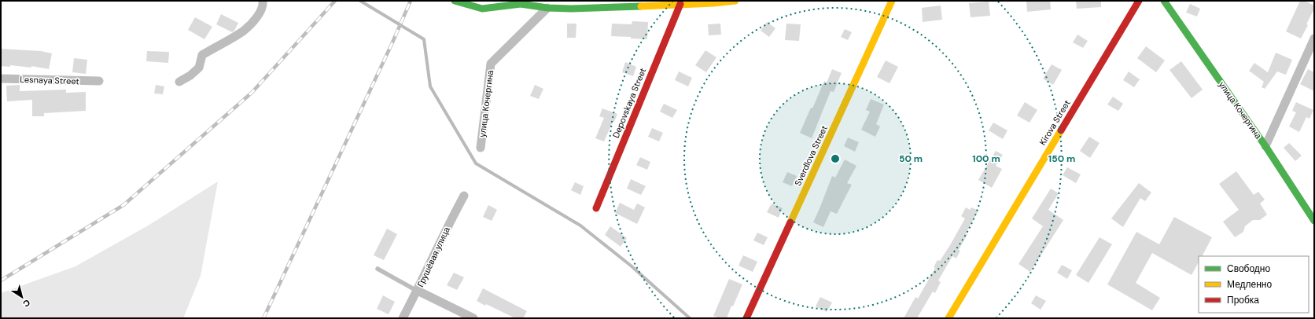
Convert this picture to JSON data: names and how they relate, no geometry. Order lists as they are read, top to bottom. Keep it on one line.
{"streets":{"street":["Lesnaya Street","Depovskaya Street","улица Кочергина","Kirova Street","Sverdlova Street","Грушёвая улица"]},"legend":["Свободно","Медленно","Пробка"],"north":"bottom right","rings":["50 m","100 m","150 m"]}
